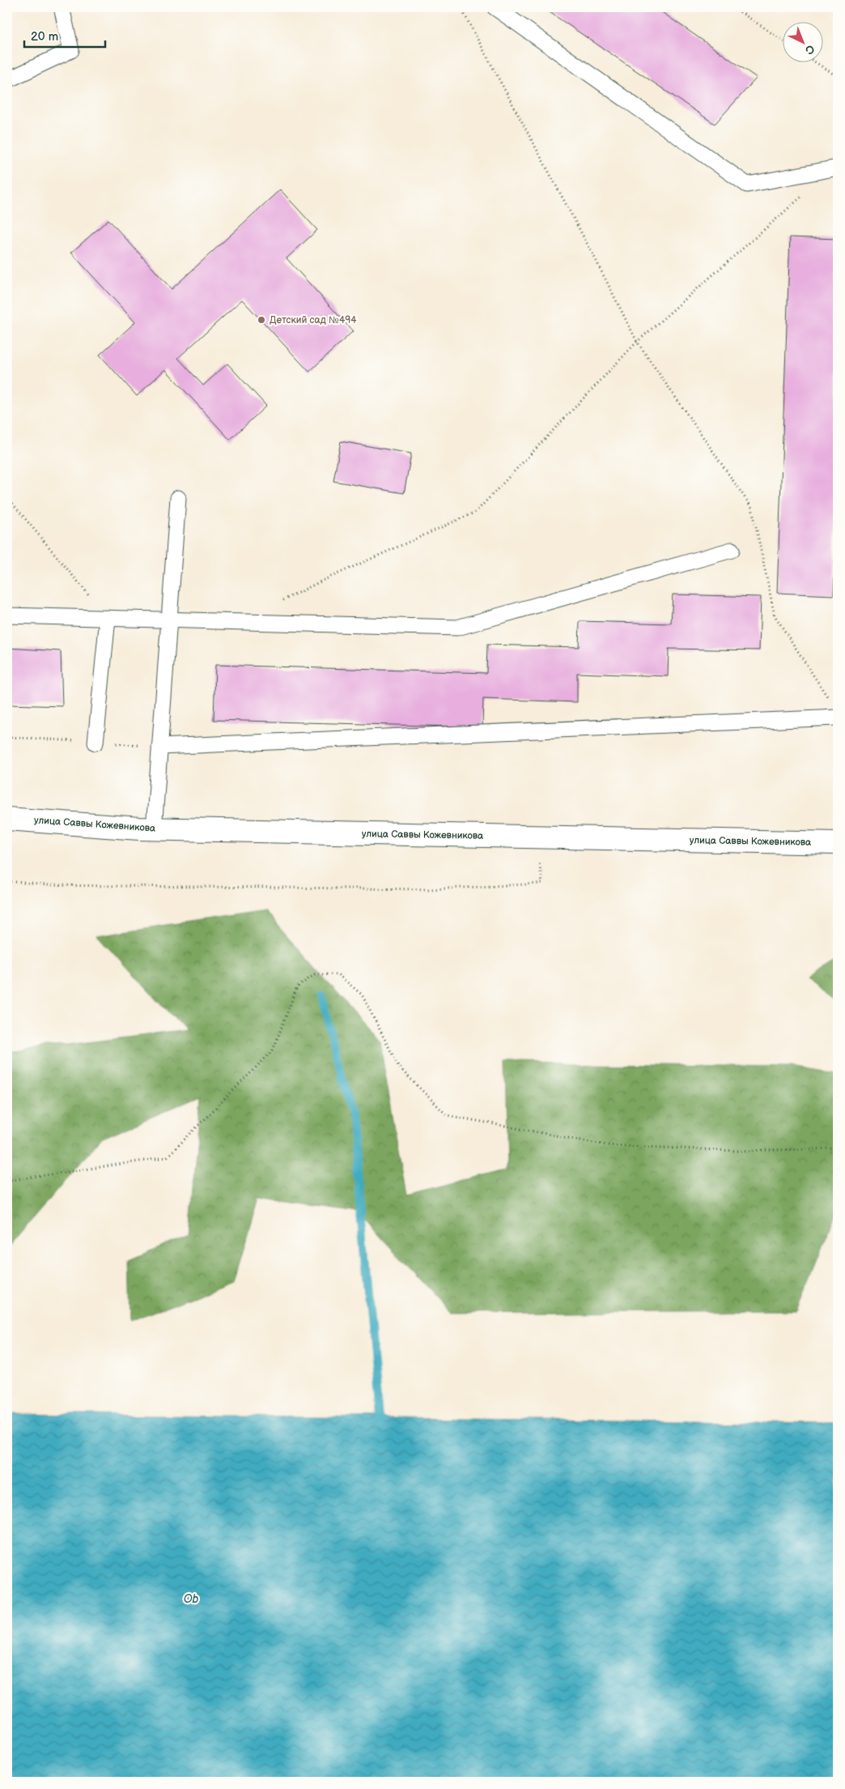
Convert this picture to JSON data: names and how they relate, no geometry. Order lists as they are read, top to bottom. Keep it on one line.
{"streets":{"street":["улица Саввы Кожевникова"]},"water":["Ob"],"places":["Детский сад №494"],"scale_bar":"20 m","north":"bottom right"}
